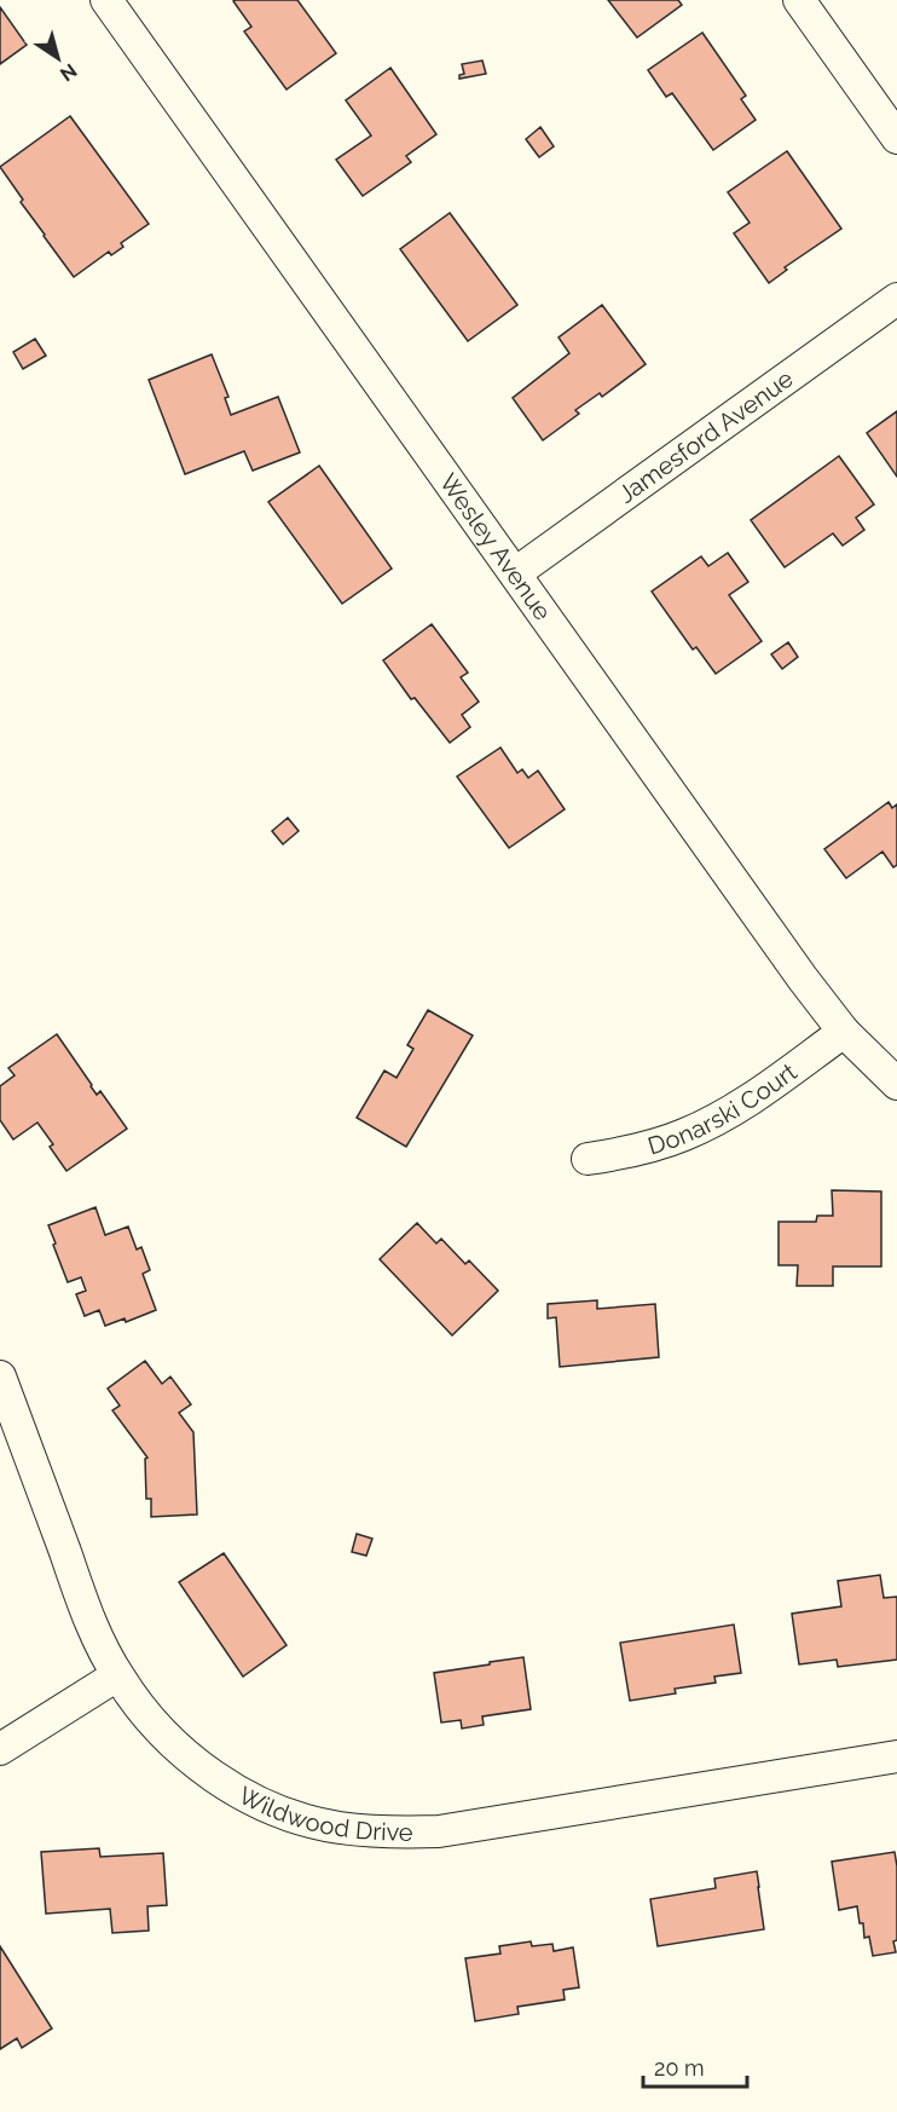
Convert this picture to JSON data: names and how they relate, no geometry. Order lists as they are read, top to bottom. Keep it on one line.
{"streets":{"street":["Jamesford Avenue","Wesley Avenue","Donarski Court","Wildwood Drive"]},"crossings":[["Jamesford Avenue","Wesley Avenue"],["Wesley Avenue","Donarski Court"]],"scale_bar":"20 m","north":"bottom right"}
